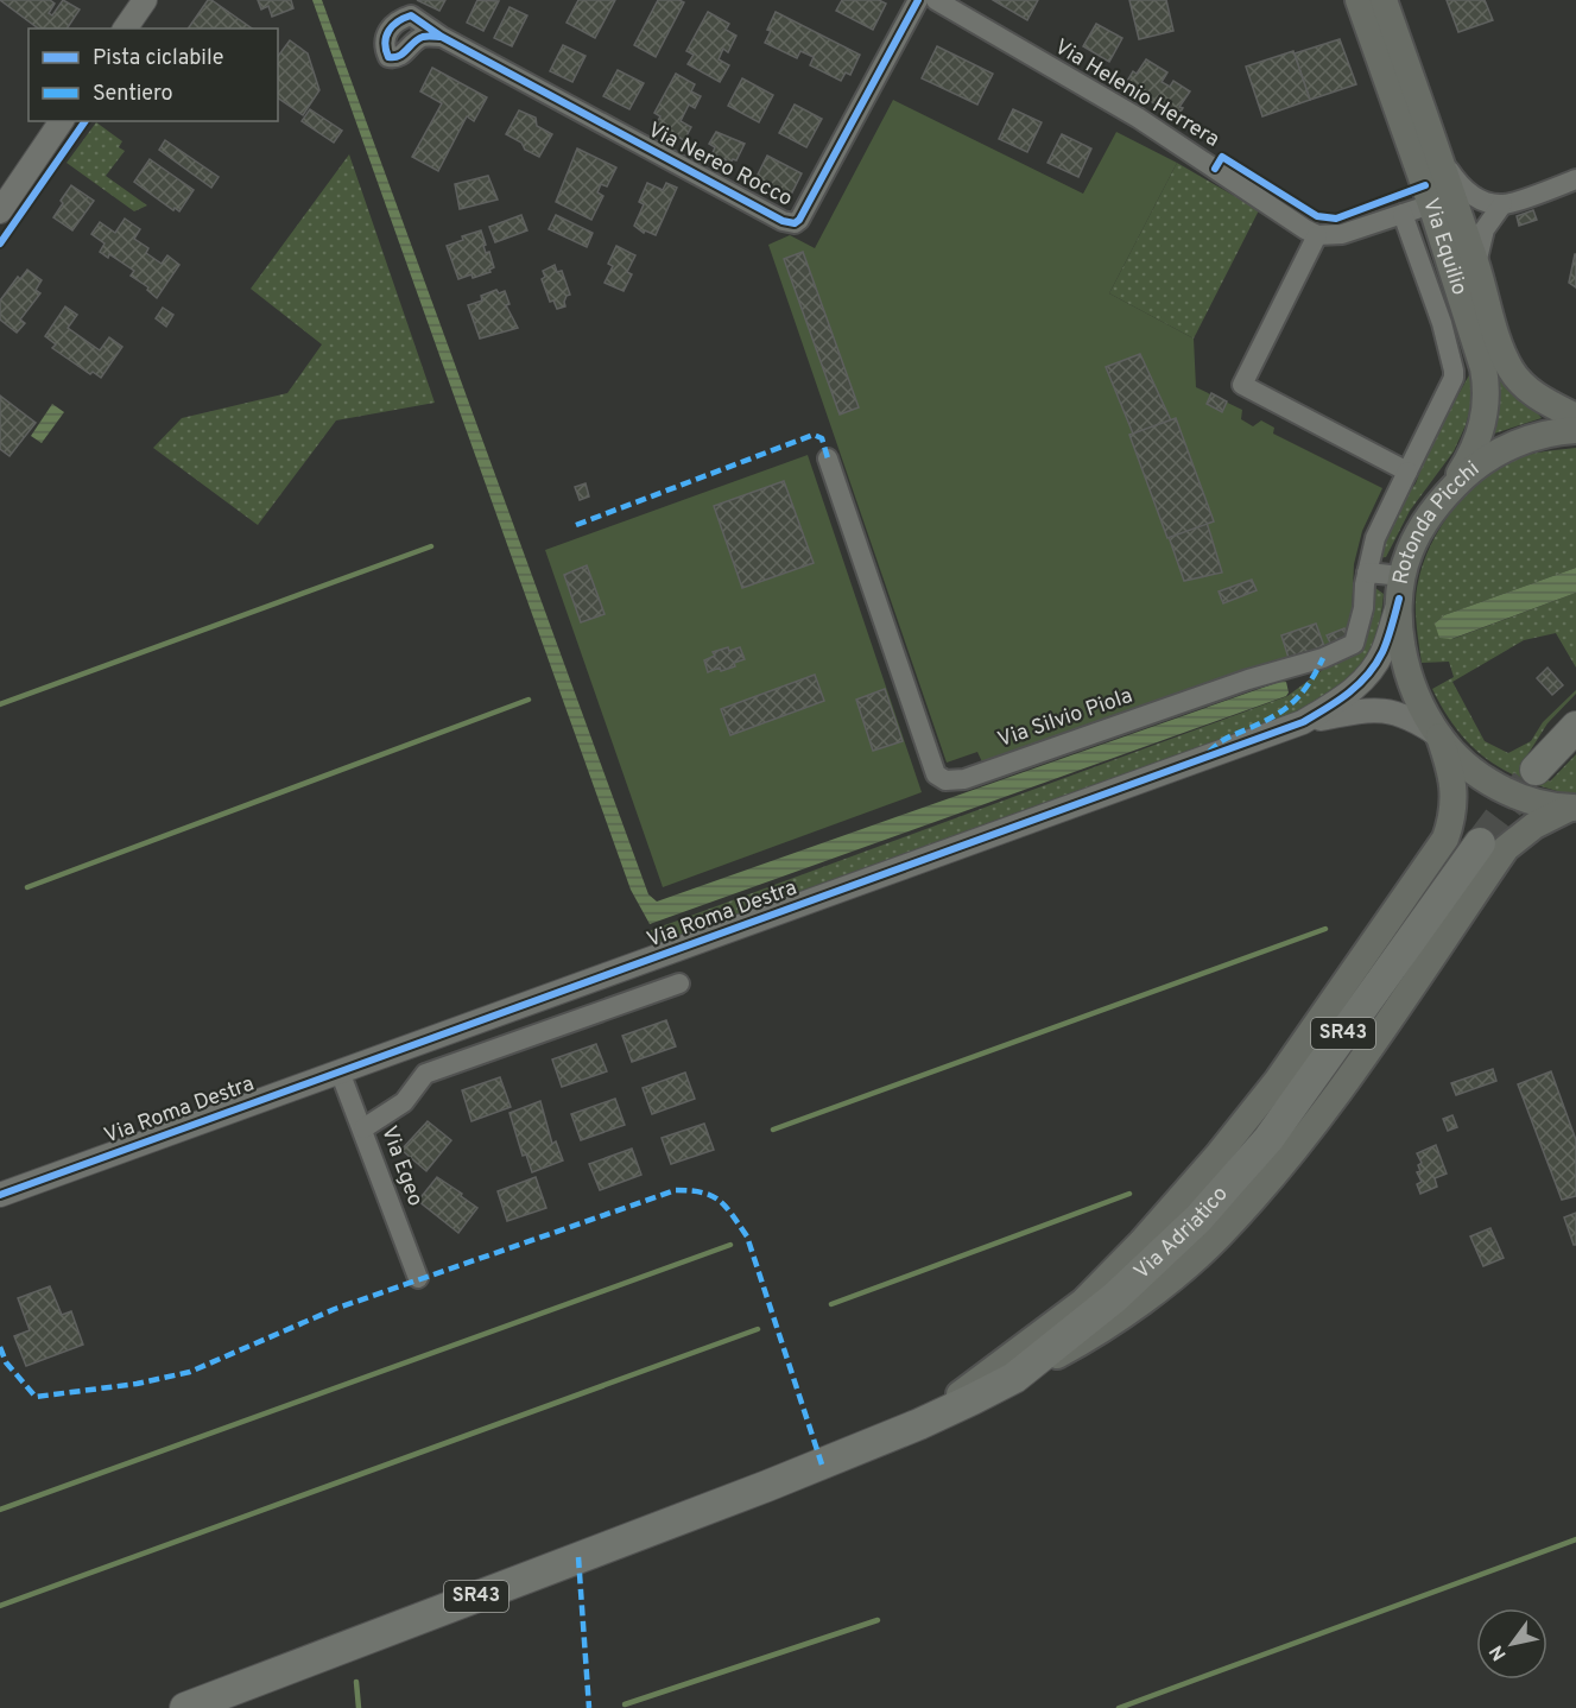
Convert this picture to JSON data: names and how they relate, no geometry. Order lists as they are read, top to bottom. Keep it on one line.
{"streets":{"main road":["Via Equilio","Rotonda Picchi","SR43","Via Adriatico"],"street":["Via Helenio Herrera","Via Nereo Rocco","Via Silvio Piola","Via Roma Destra","Via Egeo"]},"crossings":[["Via Equilio","Rotonda Picchi"],["Rotonda Picchi","Via Roma Destra"],["Via Roma Destra","Via Egeo"]],"legend":["Pista ciclabile","Sentiero"],"north":"bottom left"}
